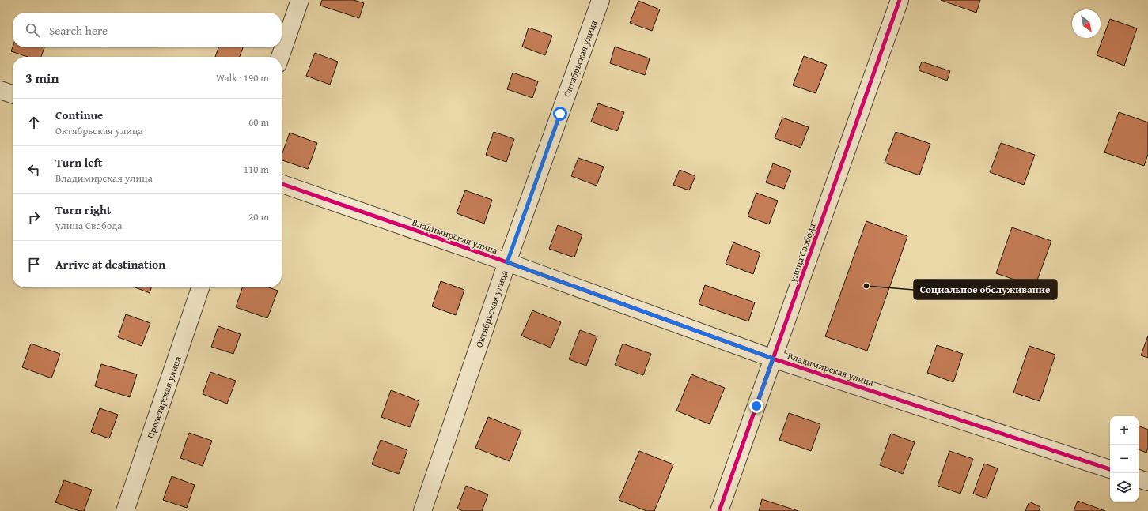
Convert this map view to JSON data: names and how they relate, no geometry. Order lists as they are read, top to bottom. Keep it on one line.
{"streets":{"street":["Октябрьская улица","Владимирская улица","улица Свобода","Пролетарская улица"]},"crossings":[["Октябрьская улица","Владимирская улица"],["Владимирская улица","улица Свобода"]],"places":["Социальное обслуживание"],"north":"bottom right","page":{"search":"Search here","heading":["3 min","Walk · 190 m"],"list":[["Continue","Октябрьская улица","60 m"],["Turn left","Владимирская улица","110 m"],["Turn right","улица Свобода","20 m"],"Arrive at destination"],"map_buttons":["+","−"]}}
